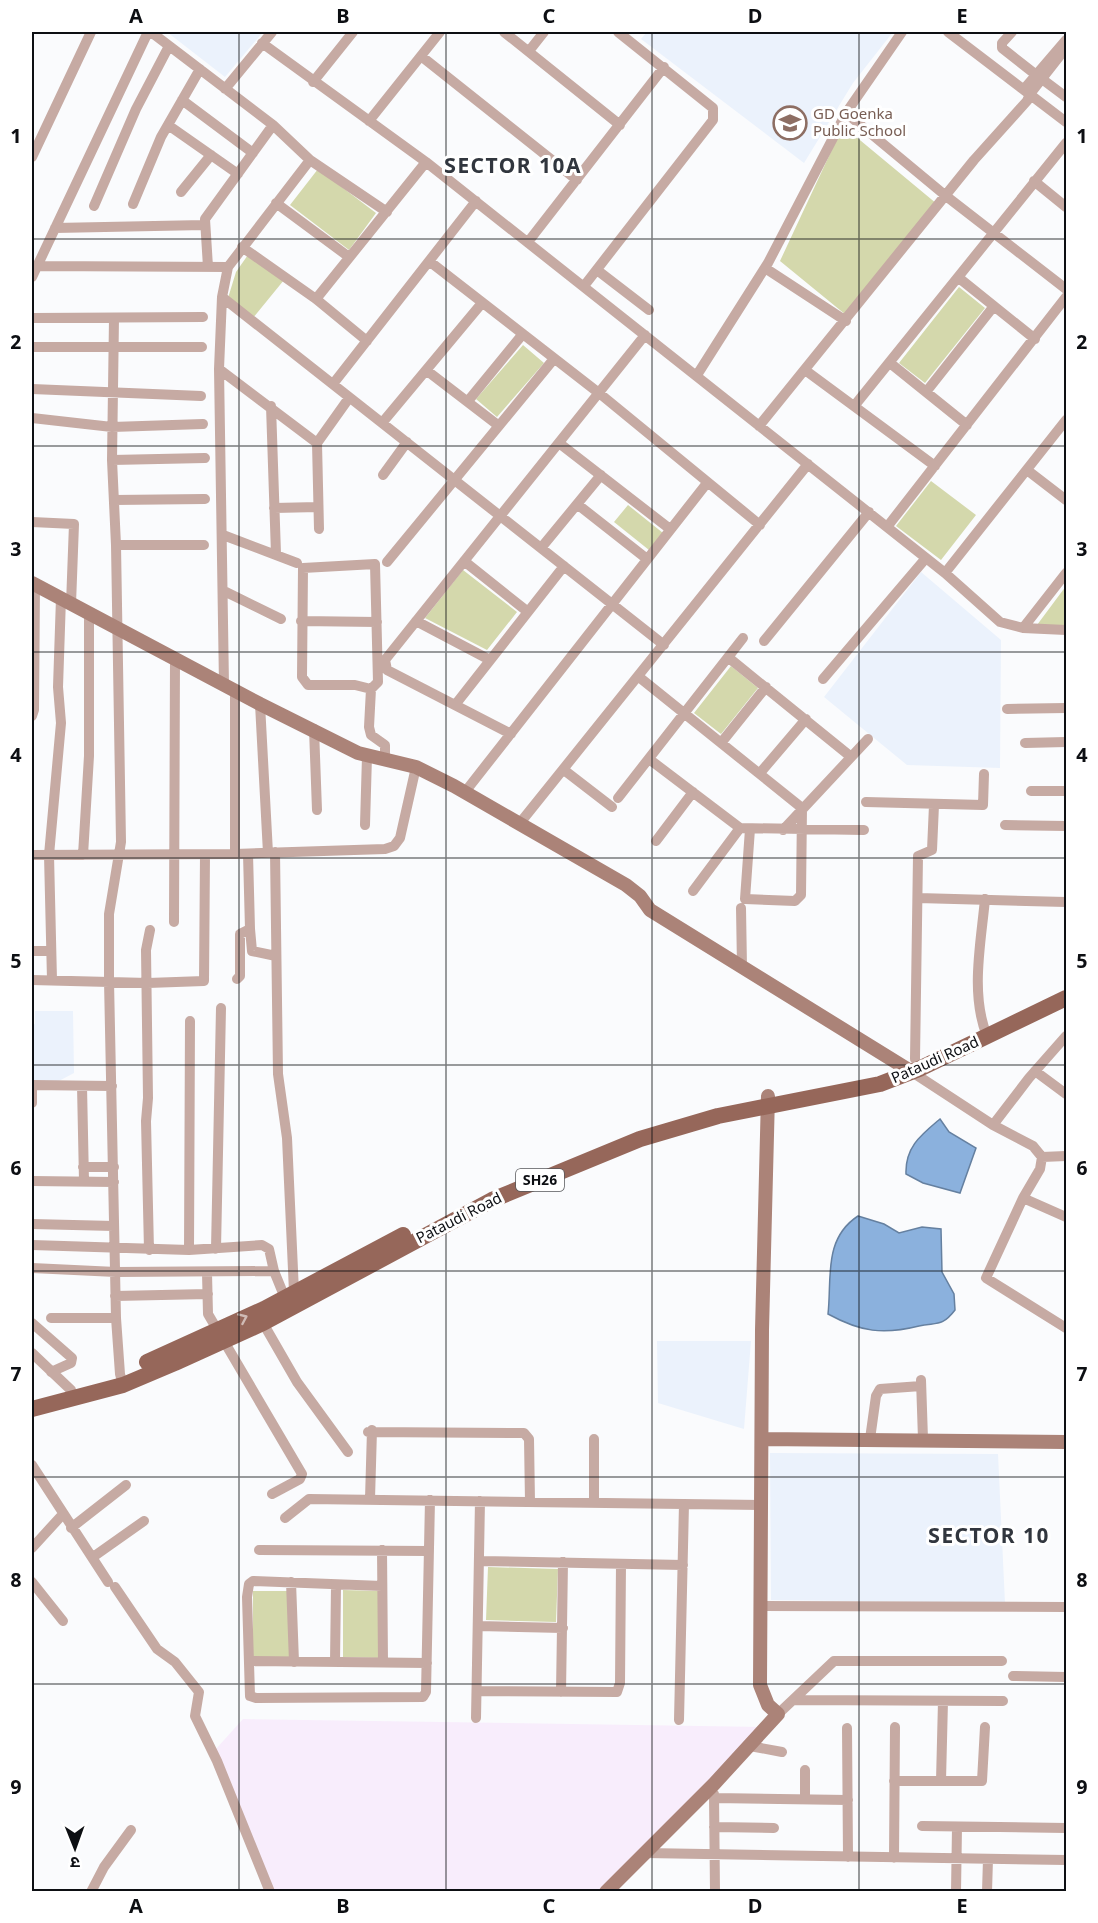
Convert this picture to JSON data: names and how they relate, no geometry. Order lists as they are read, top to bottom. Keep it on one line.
{"streets":{"main road":["Pataudi Road","SH26"]},"crossings":[["Pataudi Road","SH26"]],"districts":["SECTOR 10A","SECTOR 10"],"places":{"school or university":["GD Goenka Public School"]},"north":"bottom","grid":{"columns":["A","B","C","D","E"],"rows":["1","2","3","4","5","6","7","8","9"]}}
